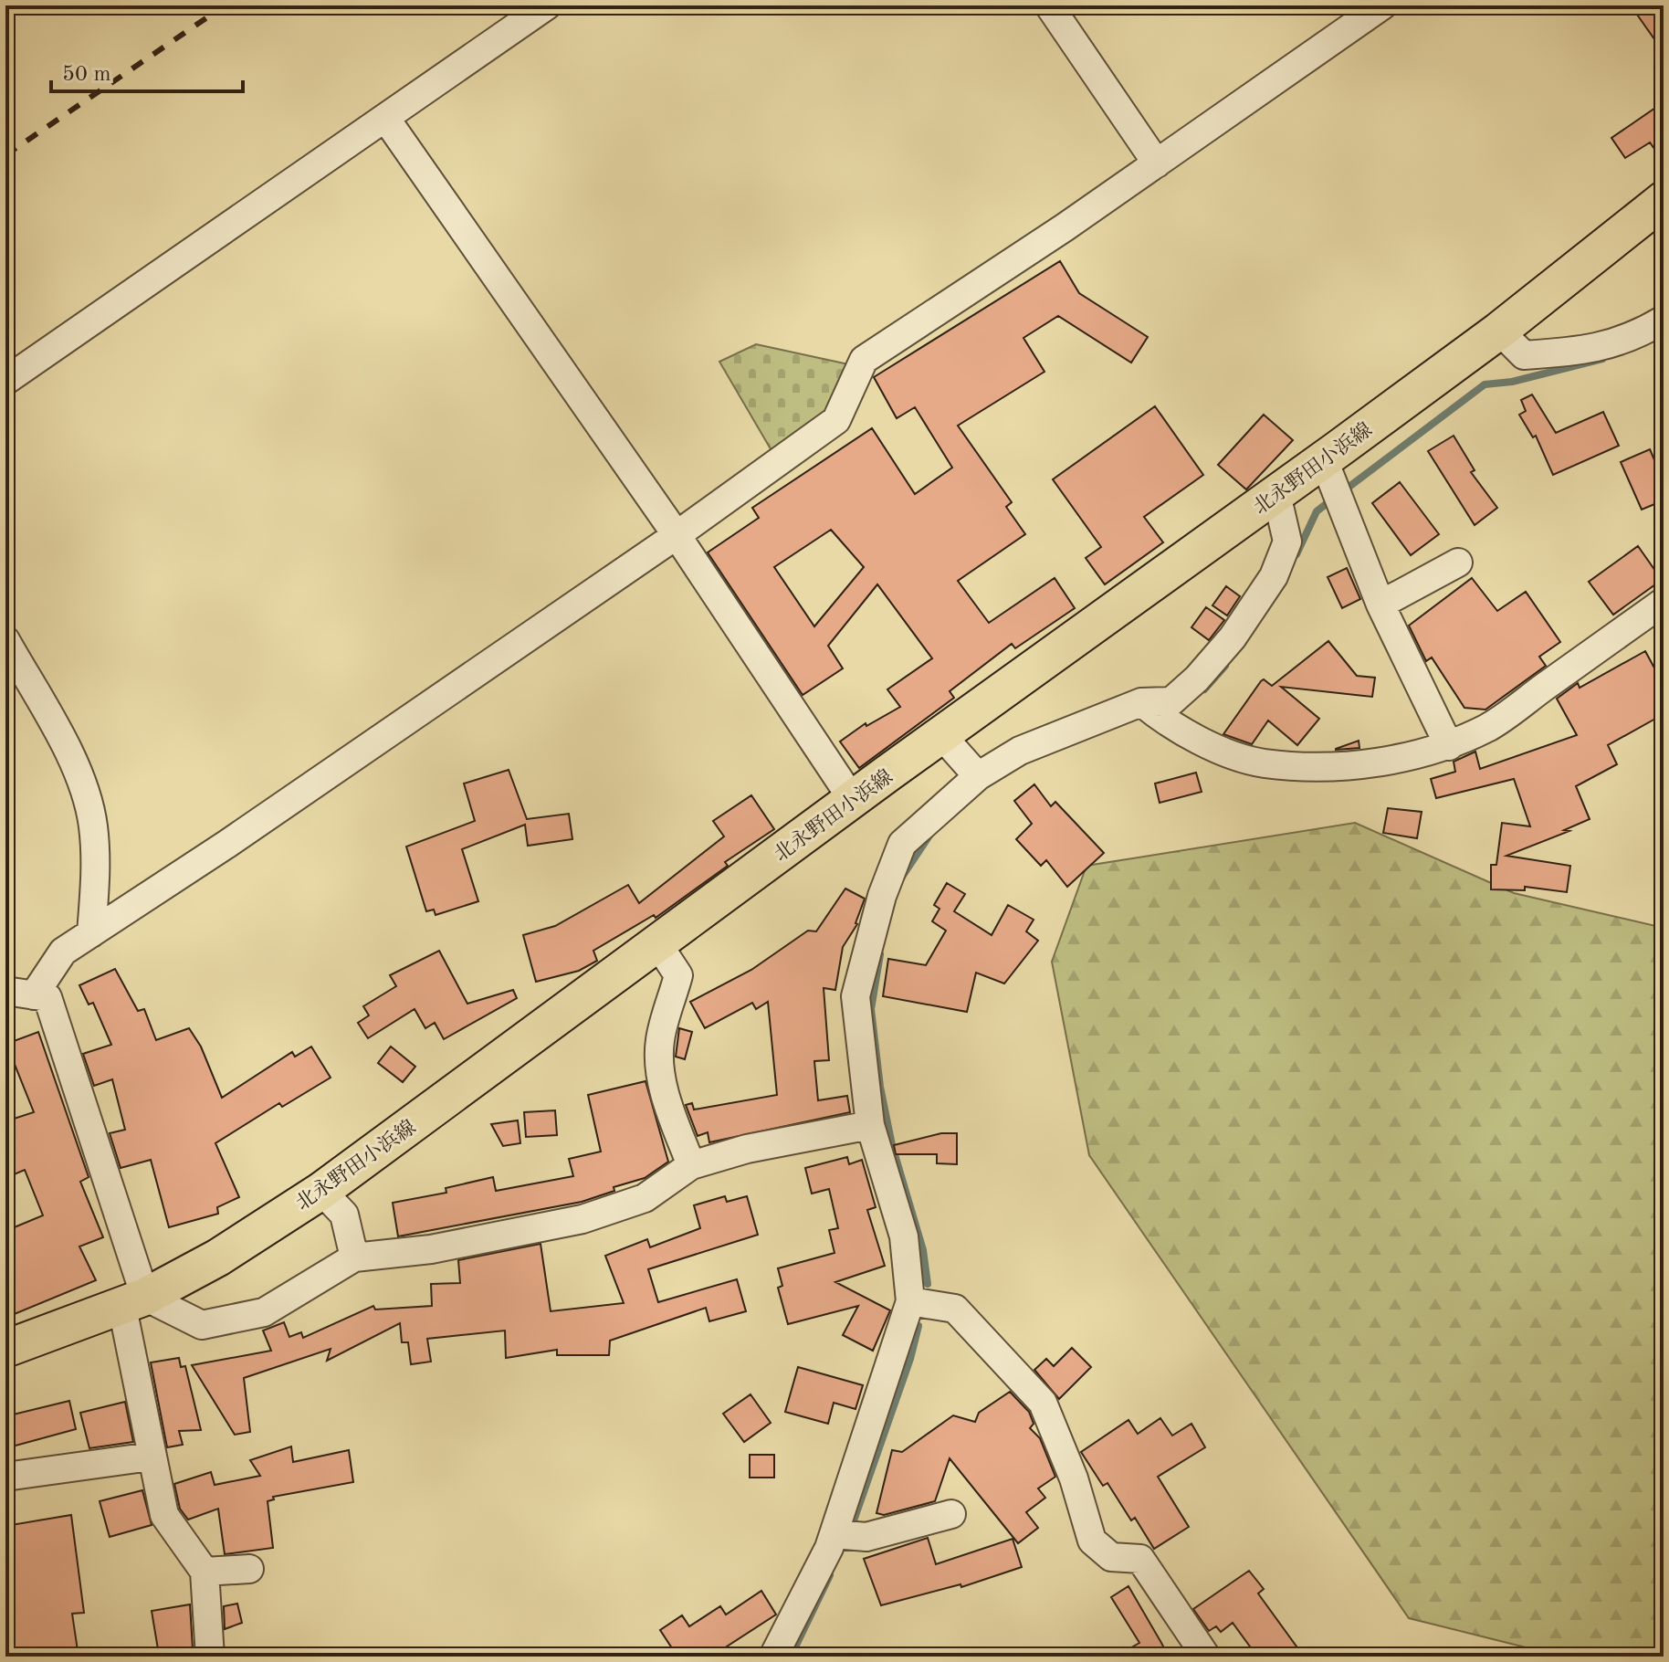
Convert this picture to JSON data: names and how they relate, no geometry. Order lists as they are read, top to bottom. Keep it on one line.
{"streets":{"main road":["北永野田小浜線"]},"scale_bar":"50 m"}
